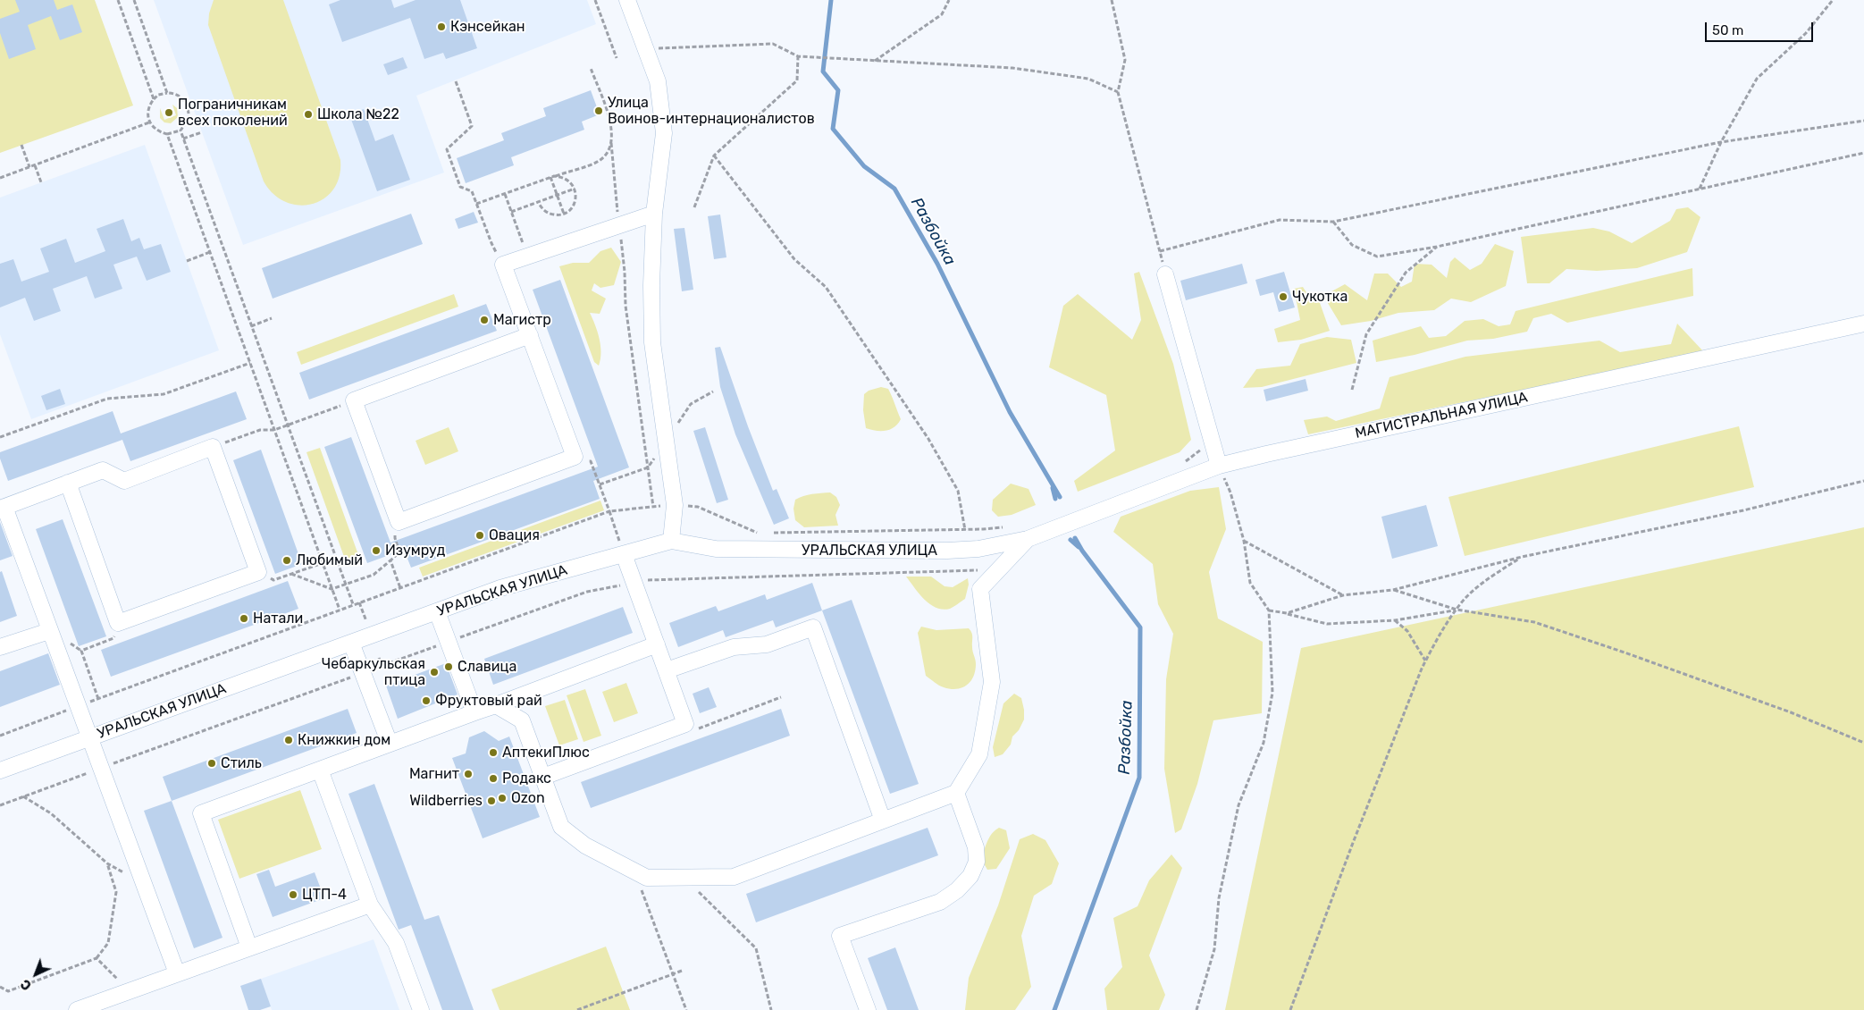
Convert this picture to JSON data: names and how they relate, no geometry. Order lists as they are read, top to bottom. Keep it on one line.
{"streets":{"street":["МАГИСТРАЛЬНАЯ УЛИЦА","УРАЛЬСКАЯ УЛИЦА"]},"crossings":[["МАГИСТРАЛЬНАЯ УЛИЦА","УРАЛЬСКАЯ УЛИЦА"]],"water":["Разбойка"],"places":["Кэнсейкан","Улица Воинов-интернационалистов","Пограничникам всех поколений","Школа №22","Чукотка","Магистр","Овация","Изумруд","Любимый","Натали","Славица","Чебаркульская птица","Фруктовый рай","Книжкин дом","АптекиПлюс","Стиль","Магнит","Родакс","Ozon","Wildberries","ЦТП-4"],"scale_bar":"50 m","north":"bottom left"}
